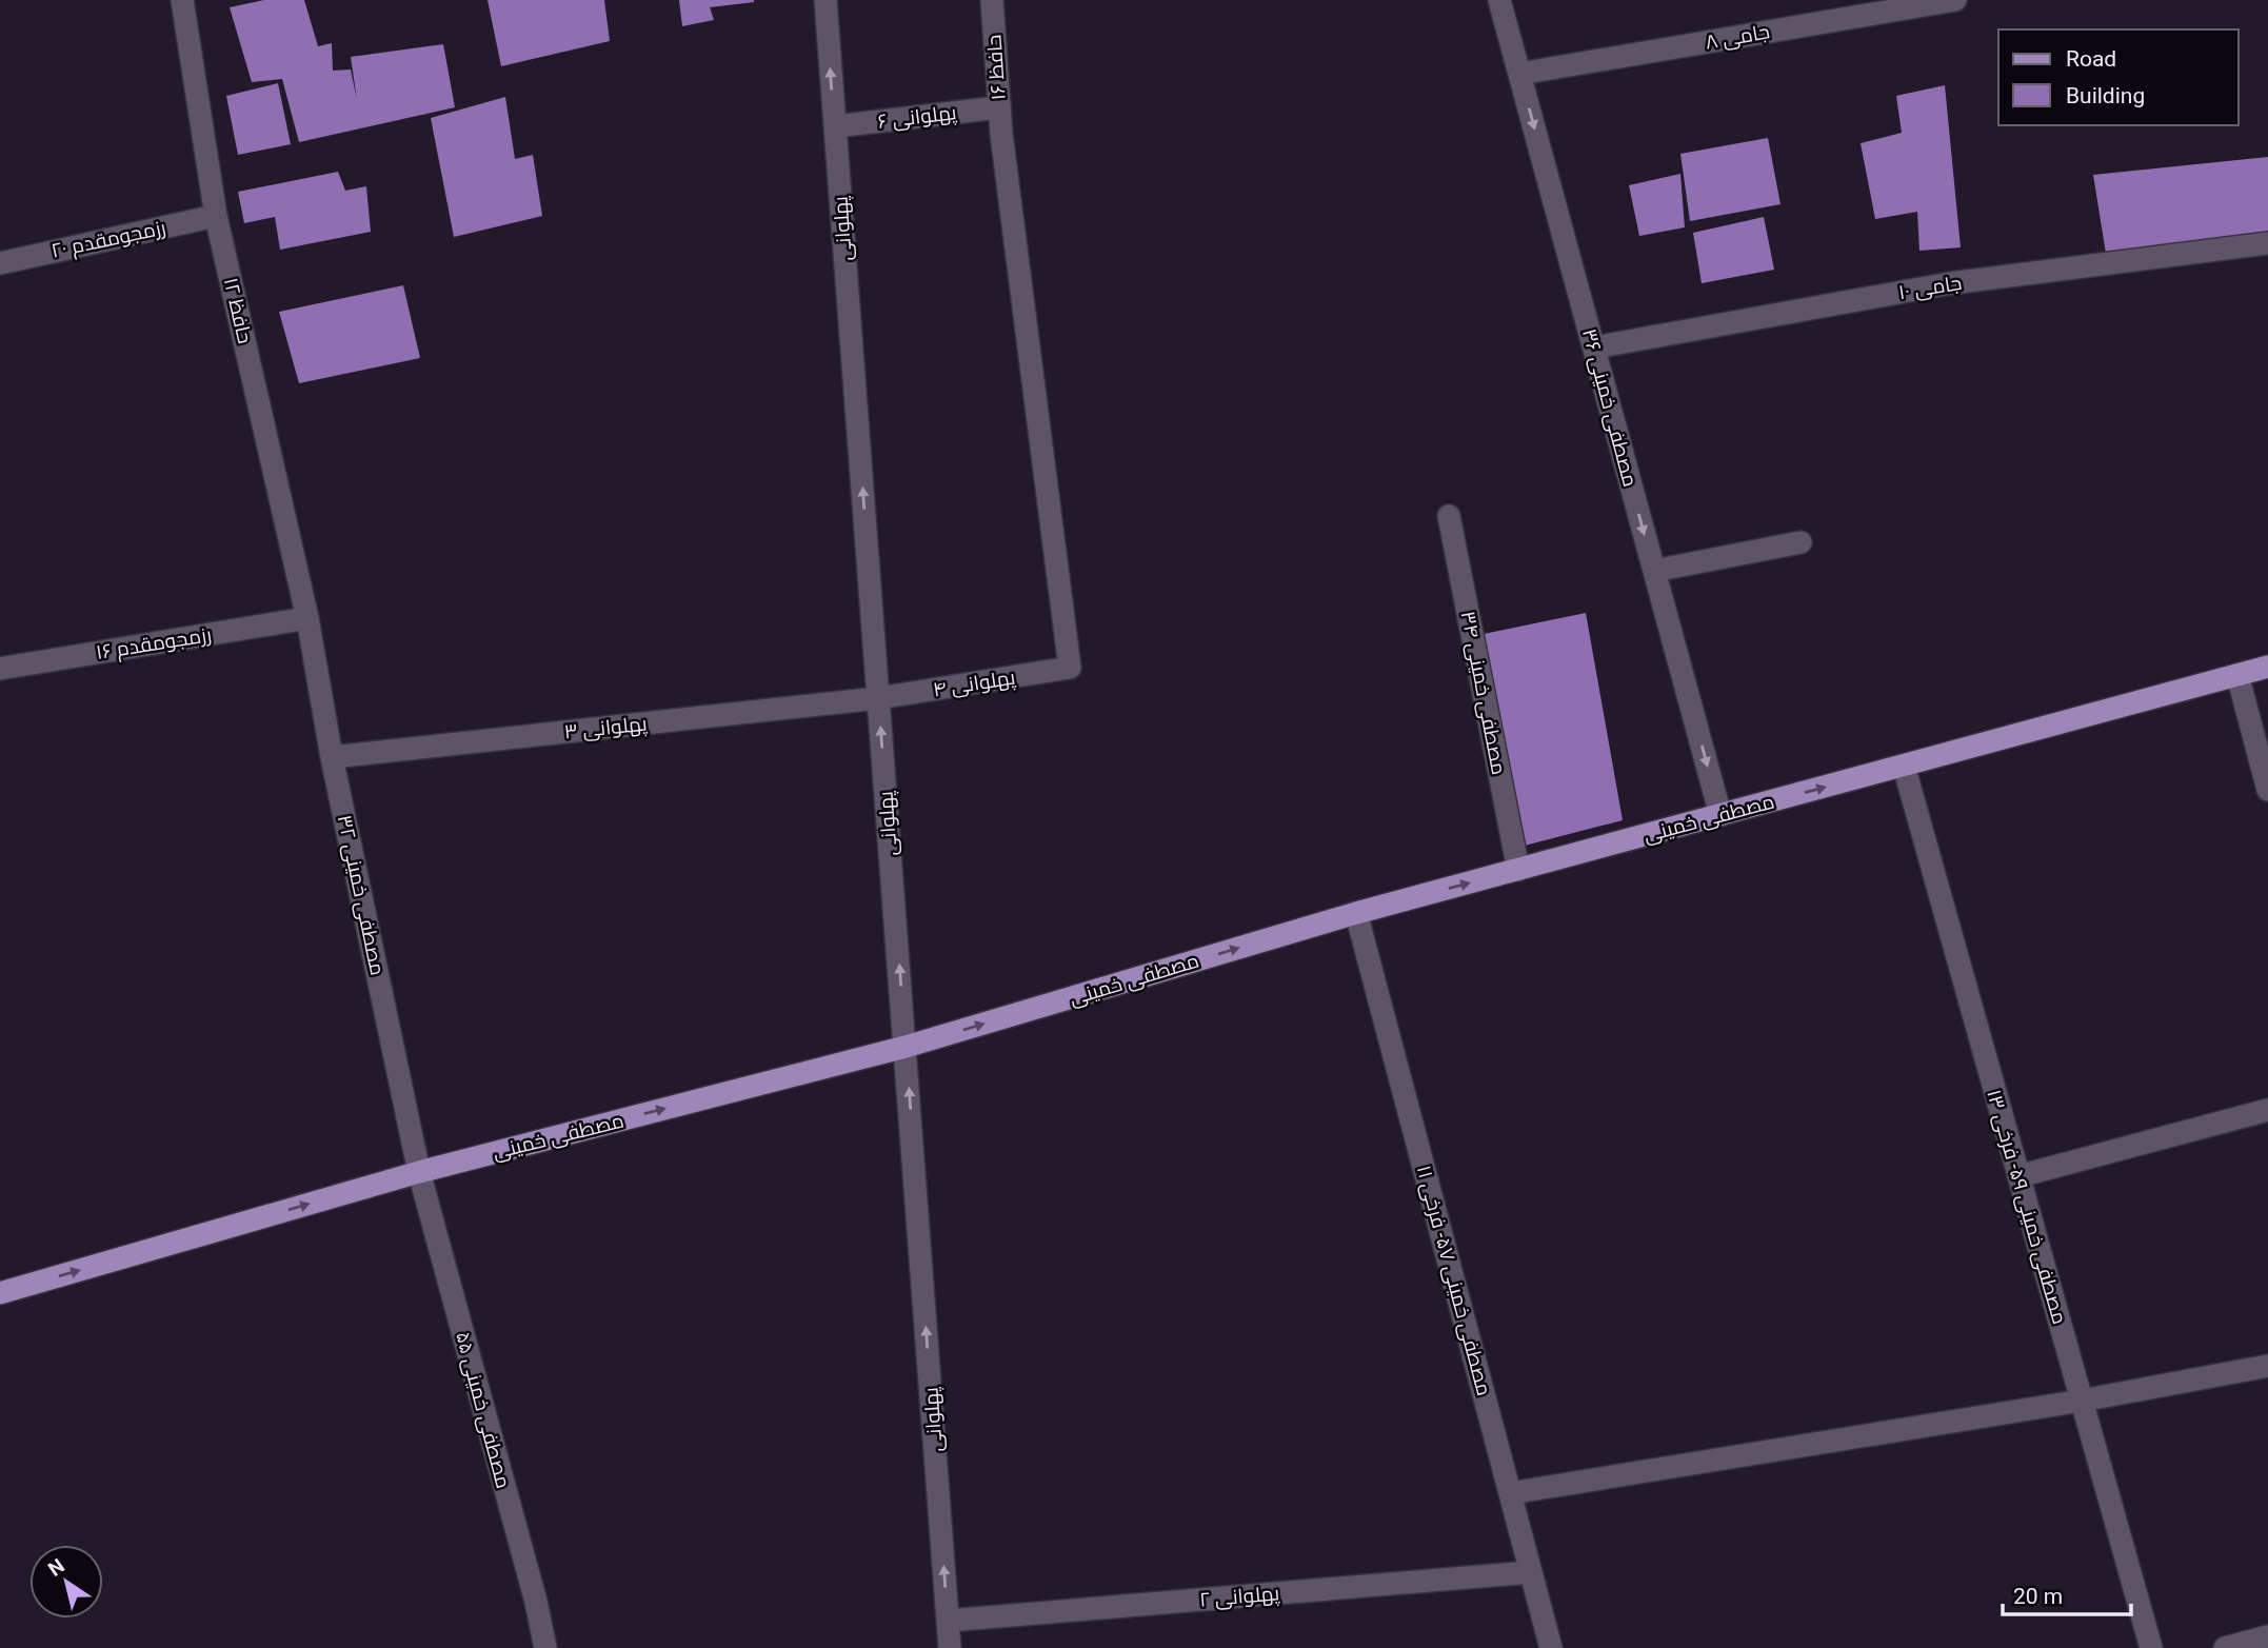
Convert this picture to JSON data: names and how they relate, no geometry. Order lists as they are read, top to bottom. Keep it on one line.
{"streets":{"main road":["مصطفی خمینی"],"street":["جامی ۸","حافظ ۱۶","پهلوانی ۶","پهلوانی","رزمجومقدم ۲۰","جامی ۱۰","حافظ ۱۲","مصطفی خمینی ۳۶","رزمجومقدم ۱۶","پهلوانی ۴","مصطفی خمینی ۳۴","پهلوانی ۳","مصطفی خمینی ۳۲","مصطفی خمینی ۵۹- فرخی ۱۳","مصطفی خمینی ۵۷- فرخی ۱۱","مصطفی خمینی ۵۵","پهلوانی ۲"]},"crossings":[["جامی ۸","مصطفی خمینی ۳۶"],["حافظ ۱۶","پهلوانی ۶"],["حافظ ۱۶","پهلوانی ۴"],["پهلوانی ۶","پهلوانی"],["پهلوانی","پهلوانی ۴"],["پهلوانی","پهلوانی ۳"],["پهلوانی","مصطفی خمینی"],["پهلوانی","پهلوانی ۲"],["رزمجومقدم ۲۰","حافظ ۱۲"],["جامی ۱۰","مصطفی خمینی ۳۶"],["حافظ ۱۲","رزمجومقدم ۱۶"],["حافظ ۱۲","مصطفی خمینی ۳۲"],["مصطفی خمینی ۳۶","مصطفی خمینی"],["رزمجومقدم ۱۶","مصطفی خمینی ۳۲"],["پهلوانی ۴","پهلوانی ۳"],["مصطفی خمینی ۳۴","مصطفی خمینی"],["پهلوانی ۳","مصطفی خمینی ۳۲"],["مصطفی خمینی","مصطفی خمینی ۳۲"],["مصطفی خمینی","مصطفی خمینی ۵۹- فرخی ۱۳"],["مصطفی خمینی","مصطفی خمینی ۵۷- فرخی ۱۱"],["مصطفی خمینی","مصطفی خمینی ۵۵"],["مصطفی خمینی ۳۲","مصطفی خمینی ۵۵"],["مصطفی خمینی ۵۷- فرخی ۱۱","پهلوانی ۲"]],"one_way":["پهلوانی","مصطفی خمینی ۳۶","مصطفی خمینی"],"legend":["Road","Building"],"scale_bar":"20 m","north":"top left"}
